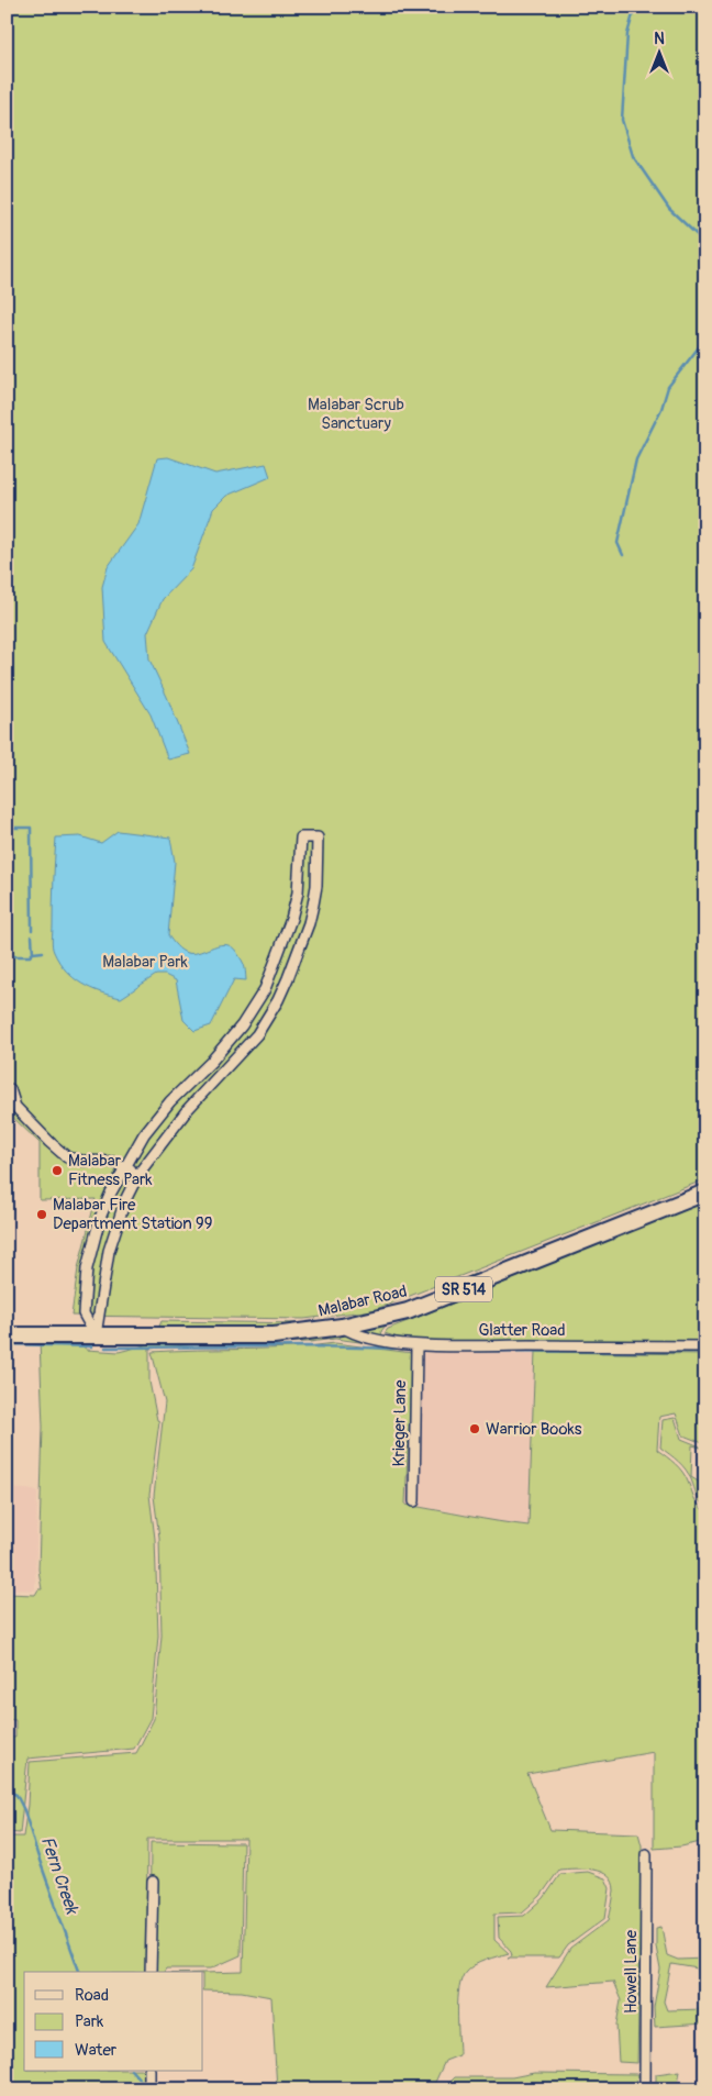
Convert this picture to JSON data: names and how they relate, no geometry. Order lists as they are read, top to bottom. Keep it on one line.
{"streets":{"main road":["SR 514","Malabar Road"],"street":["Glatter Road","Krieger Lane","Howell Lane"]},"crossings":[["Malabar Road","Glatter Road"],["Glatter Road","Krieger Lane"]],"water":["Fern Creek"],"parks":["Malabar Scrub Sanctuary","Malabar Park"],"places":["Malabar Fitness Park","Malabar Fire Department Station 99","Warrior Books"],"legend":["Road","Park","Water"],"north":"top"}
